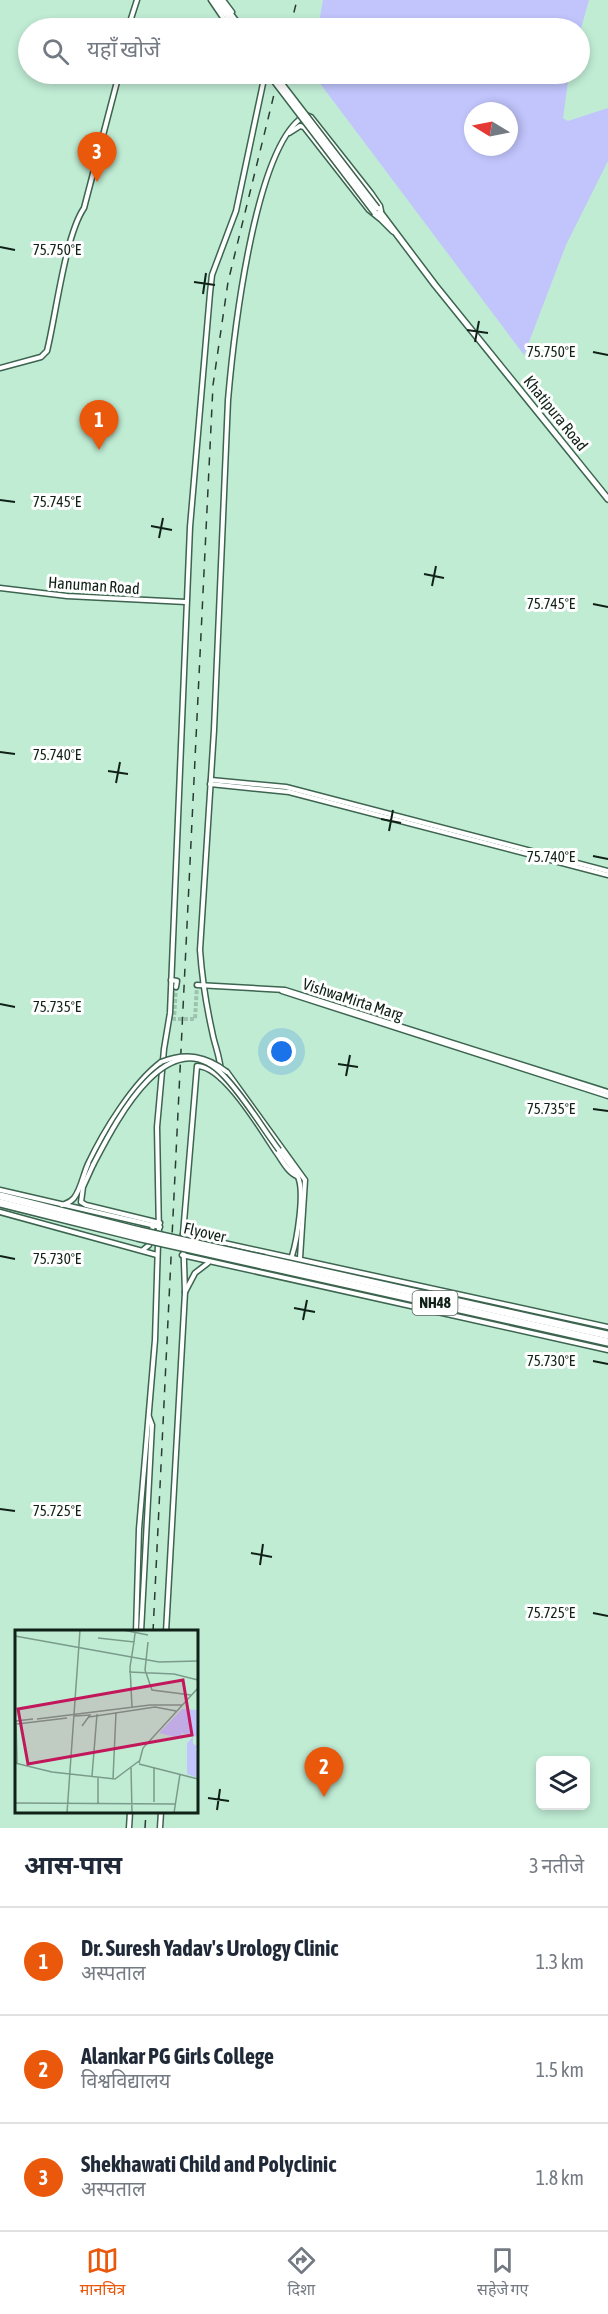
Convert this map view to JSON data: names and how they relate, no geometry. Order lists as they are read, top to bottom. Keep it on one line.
{"streets":{"highway":["Flyover","NH48"],"main road":["Khatipura Road"],"street":["Hanuman Road","VishwaMirta Marg"]},"crossings":[["Flyover","NH48"]],"north":"left","page":{"search":"यहाँ खोजें","pins":["3","1","2"],"heading":["आस-पास","3 नतीजे"],"list":[{"mark":"1","name":"Dr. Suresh Yadav's Urology Clinic","note":"अस्पताल","value":"1.3 km"},{"mark":"2","name":"Alankar PG Girls College","note":"विश्वविद्यालय","value":"1.5 km"},{"mark":"3","name":"Shekhawati Child and Polyclinic","note":"अस्पताल","value":"1.8 km"}],"nav":["मानचित्र","दिशा","सहेजे गए"]},"coordinates":["75.750°E","75.745°E","75.740°E","75.735°E","75.730°E","75.725°E"]}
